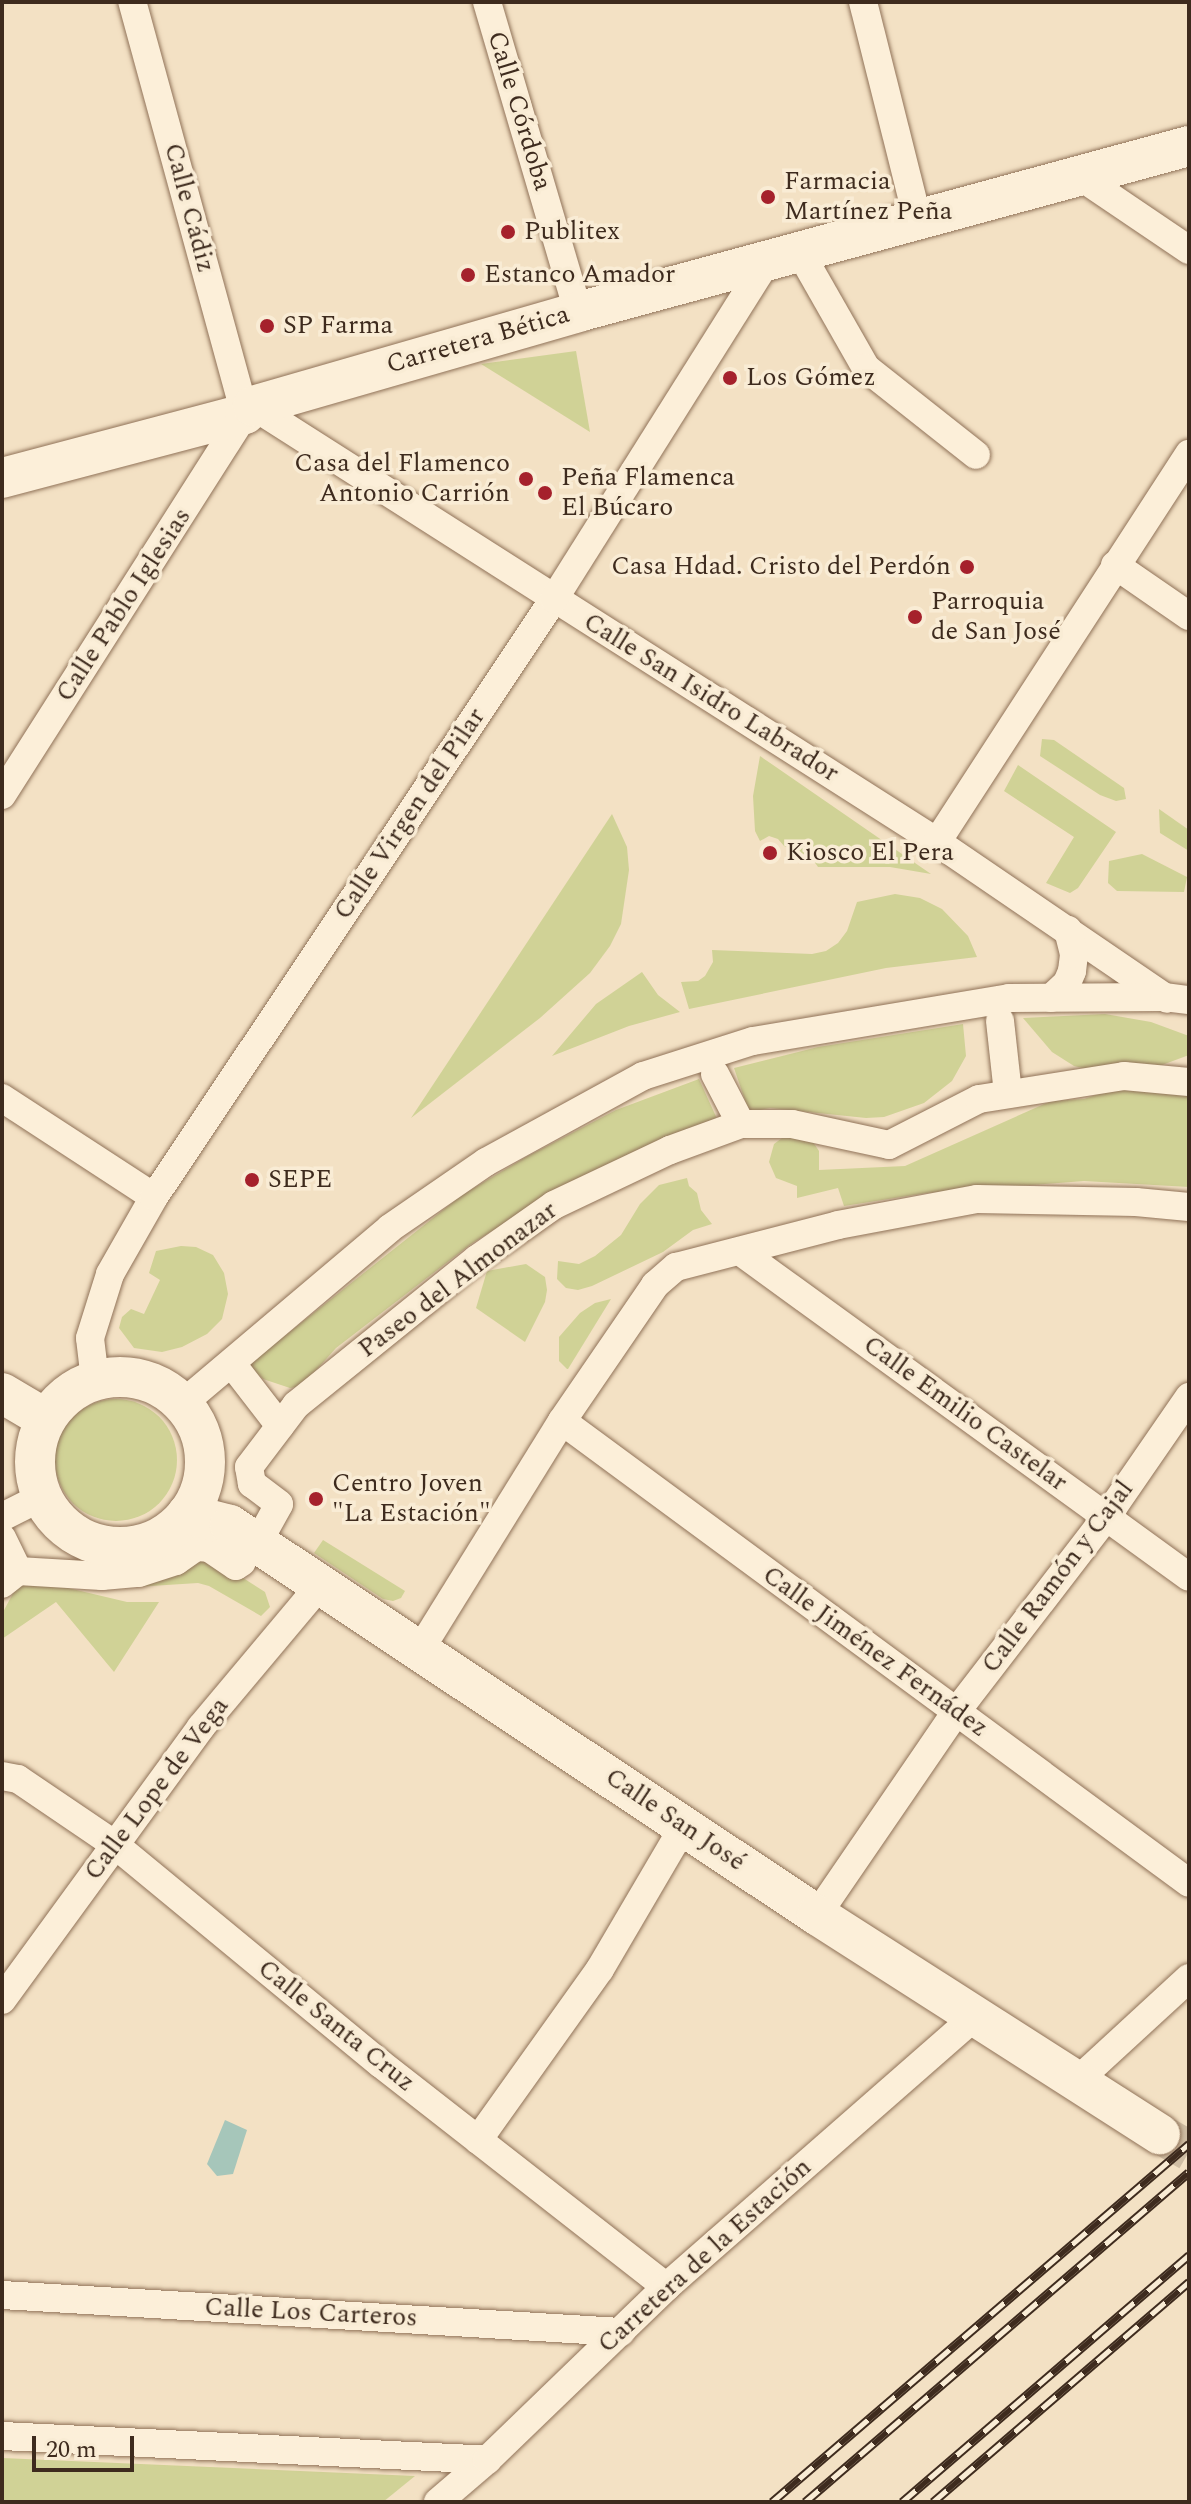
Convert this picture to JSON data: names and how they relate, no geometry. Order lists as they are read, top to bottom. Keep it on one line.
{"streets":{"main road":["Carretera Bética","Calle San José"],"street":["Calle Córdoba","Calle Cádiz","Calle Pablo Iglesias","Calle San Isidro Labrador","Calle Virgen del Pilar","Paseo del Almonazar","Calle Emilio Castelar","Calle Ramón y Cajal","Calle Jiménez Fernádez","Calle Lope de Vega","Calle Santa Cruz","Carretera de la Estación","Calle Los Carteros"]},"crossings":[["Calle Córdoba","Carretera Bética"],["Calle Cádiz","Carretera Bética"],["Calle Cádiz","Calle Pablo Iglesias"],["Calle Cádiz","Calle San Isidro Labrador"],["Carretera Bética","Calle Pablo Iglesias"],["Carretera Bética","Calle San Isidro Labrador"],["Carretera Bética","Calle Virgen del Pilar"],["Calle Pablo Iglesias","Calle San Isidro Labrador"],["Calle San Isidro Labrador","Calle Virgen del Pilar"],["Calle Virgen del Pilar","Calle San José"],["Calle Emilio Castelar","Calle Ramón y Cajal"],["Calle Ramón y Cajal","Calle Jiménez Fernádez"],["Calle Ramón y Cajal","Calle San José"],["Calle Lope de Vega","Calle San José"],["Calle Lope de Vega","Calle Santa Cruz"],["Calle San José","Carretera de la Estación"],["Calle Santa Cruz","Carretera de la Estación"],["Carretera de la Estación","Calle Los Carteros"]],"places":["Farmacia Martínez Peña","Publitex","Estanco Amador","SP Farma","Los Gómez","Casa del Flamenco Antonio Carrión","Peña Flamenca El Búcaro","Casa Hdad. Cristo del Perdón","Parroquia de San José","Kiosco El Pera","SEPE","Centro Joven \"La Estación\""],"scale_bar":"20 m"}
